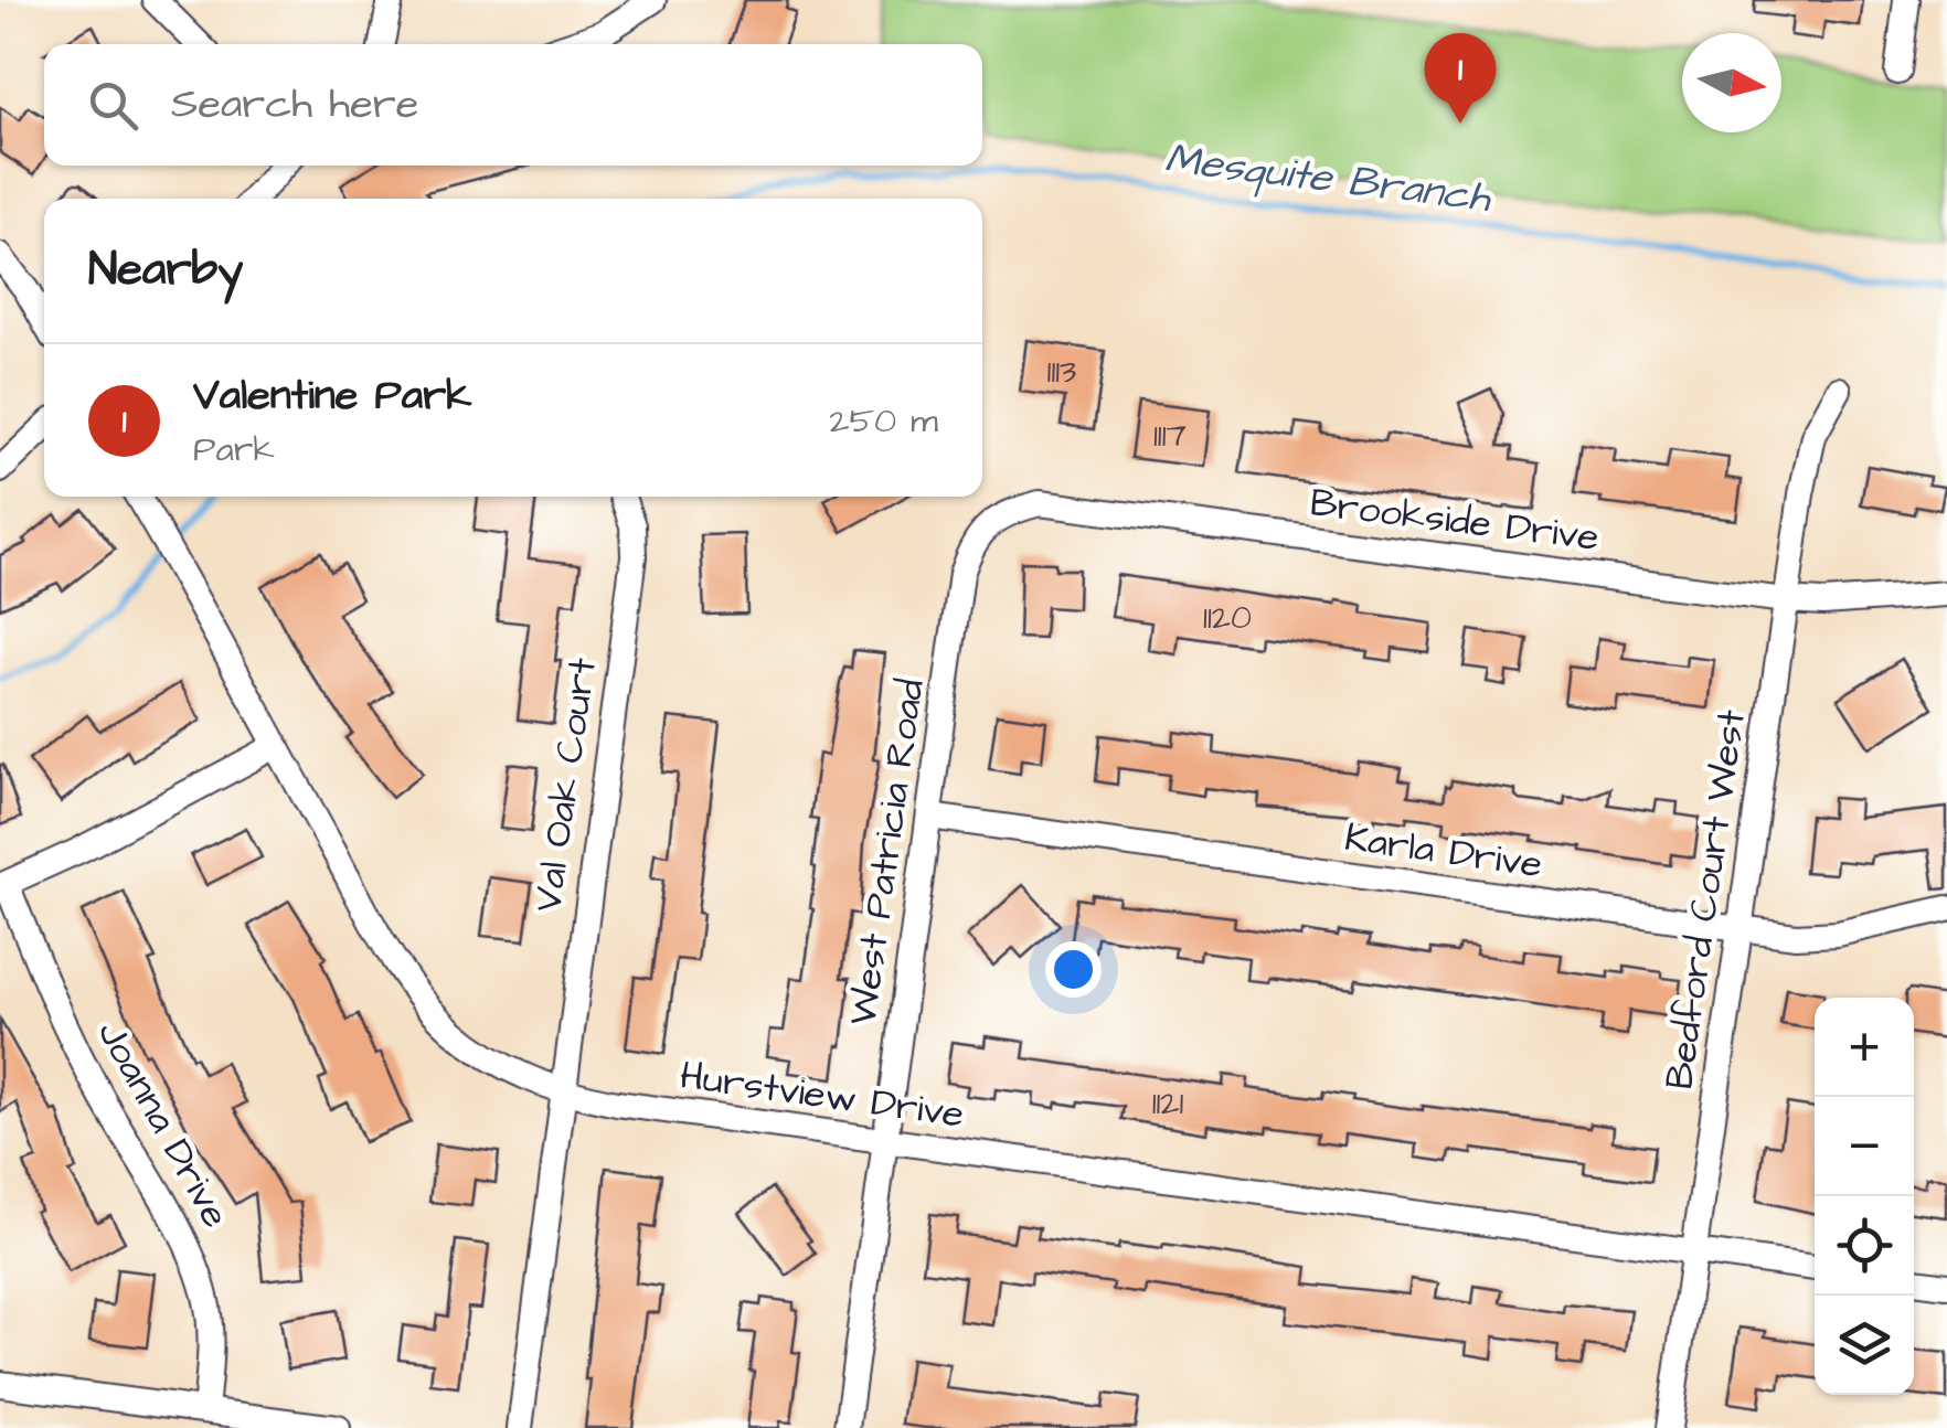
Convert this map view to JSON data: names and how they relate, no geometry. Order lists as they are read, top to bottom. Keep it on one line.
{"streets":{"street":["Brookside Drive","Val Oak Court","Karla Drive","West Patricia Road","Bedford Court West","Hurstview Drive","Joanna Drive"]},"crossings":[["Brookside Drive","West Patricia Road"],["Brookside Drive","Bedford Court West"],["Val Oak Court","Hurstview Drive"],["Karla Drive","West Patricia Road"],["Karla Drive","Bedford Court West"],["West Patricia Road","Hurstview Drive"],["Bedford Court West","Hurstview Drive"]],"water":["Mesquite Branch"],"house_numbers":["1113","1117","1120","1121"],"north":"right","page":{"pins":"1","search":"Search here","heading":"Nearby","list":[{"mark":"1","name":"Valentine Park","note":"Park","value":"250 m"}],"map_buttons":["+","−"]}}
